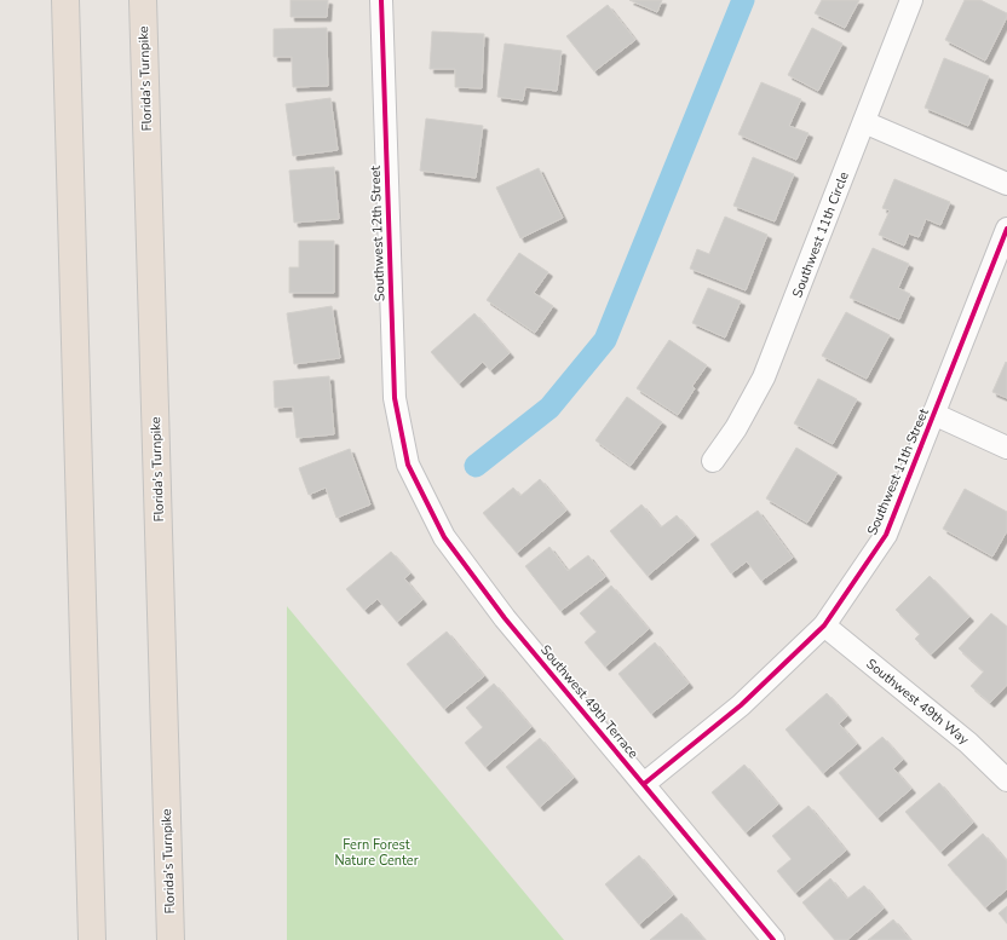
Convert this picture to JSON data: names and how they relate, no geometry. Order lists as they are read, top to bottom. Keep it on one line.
{"streets":{"highway":["Florida's Turnpike"],"street":["Southwest 12th Street","Southwest 11th Circle","Southwest 11th Street","Southwest 49th Terrace","Southwest 49th Way"]},"crossings":[["Southwest 12th Street","Southwest 49th Terrace"],["Southwest 11th Street","Southwest 49th Terrace"],["Southwest 11th Street","Southwest 49th Way"]],"parks":["Fern Forest Nature Center"]}
